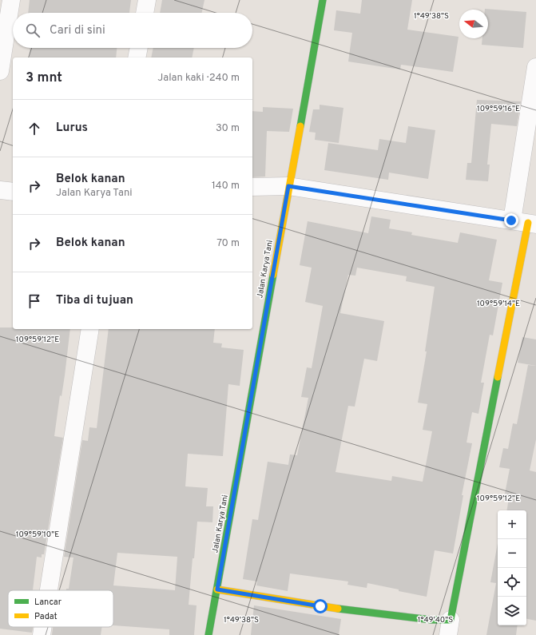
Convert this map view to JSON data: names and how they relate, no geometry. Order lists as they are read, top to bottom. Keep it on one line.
{"streets":{"street":["Jalan Karya Tani"]},"legend":["Lancar","Padat"],"north":"left","page":{"search":"Cari di sini","heading":["3 mnt","Jalan kaki · 240 m"],"list":[["Lurus","30 m"],["Belok kanan","Jalan Karya Tani","140 m"],["Belok kanan","70 m"],"Tiba di tujuan"],"map_buttons":["+","−"]},"coordinates":["1°49'38\"S","109°59'16\"E","109°59'14\"E","109°59'12\"E","109°59'10\"E","1°49'40\"S"]}
